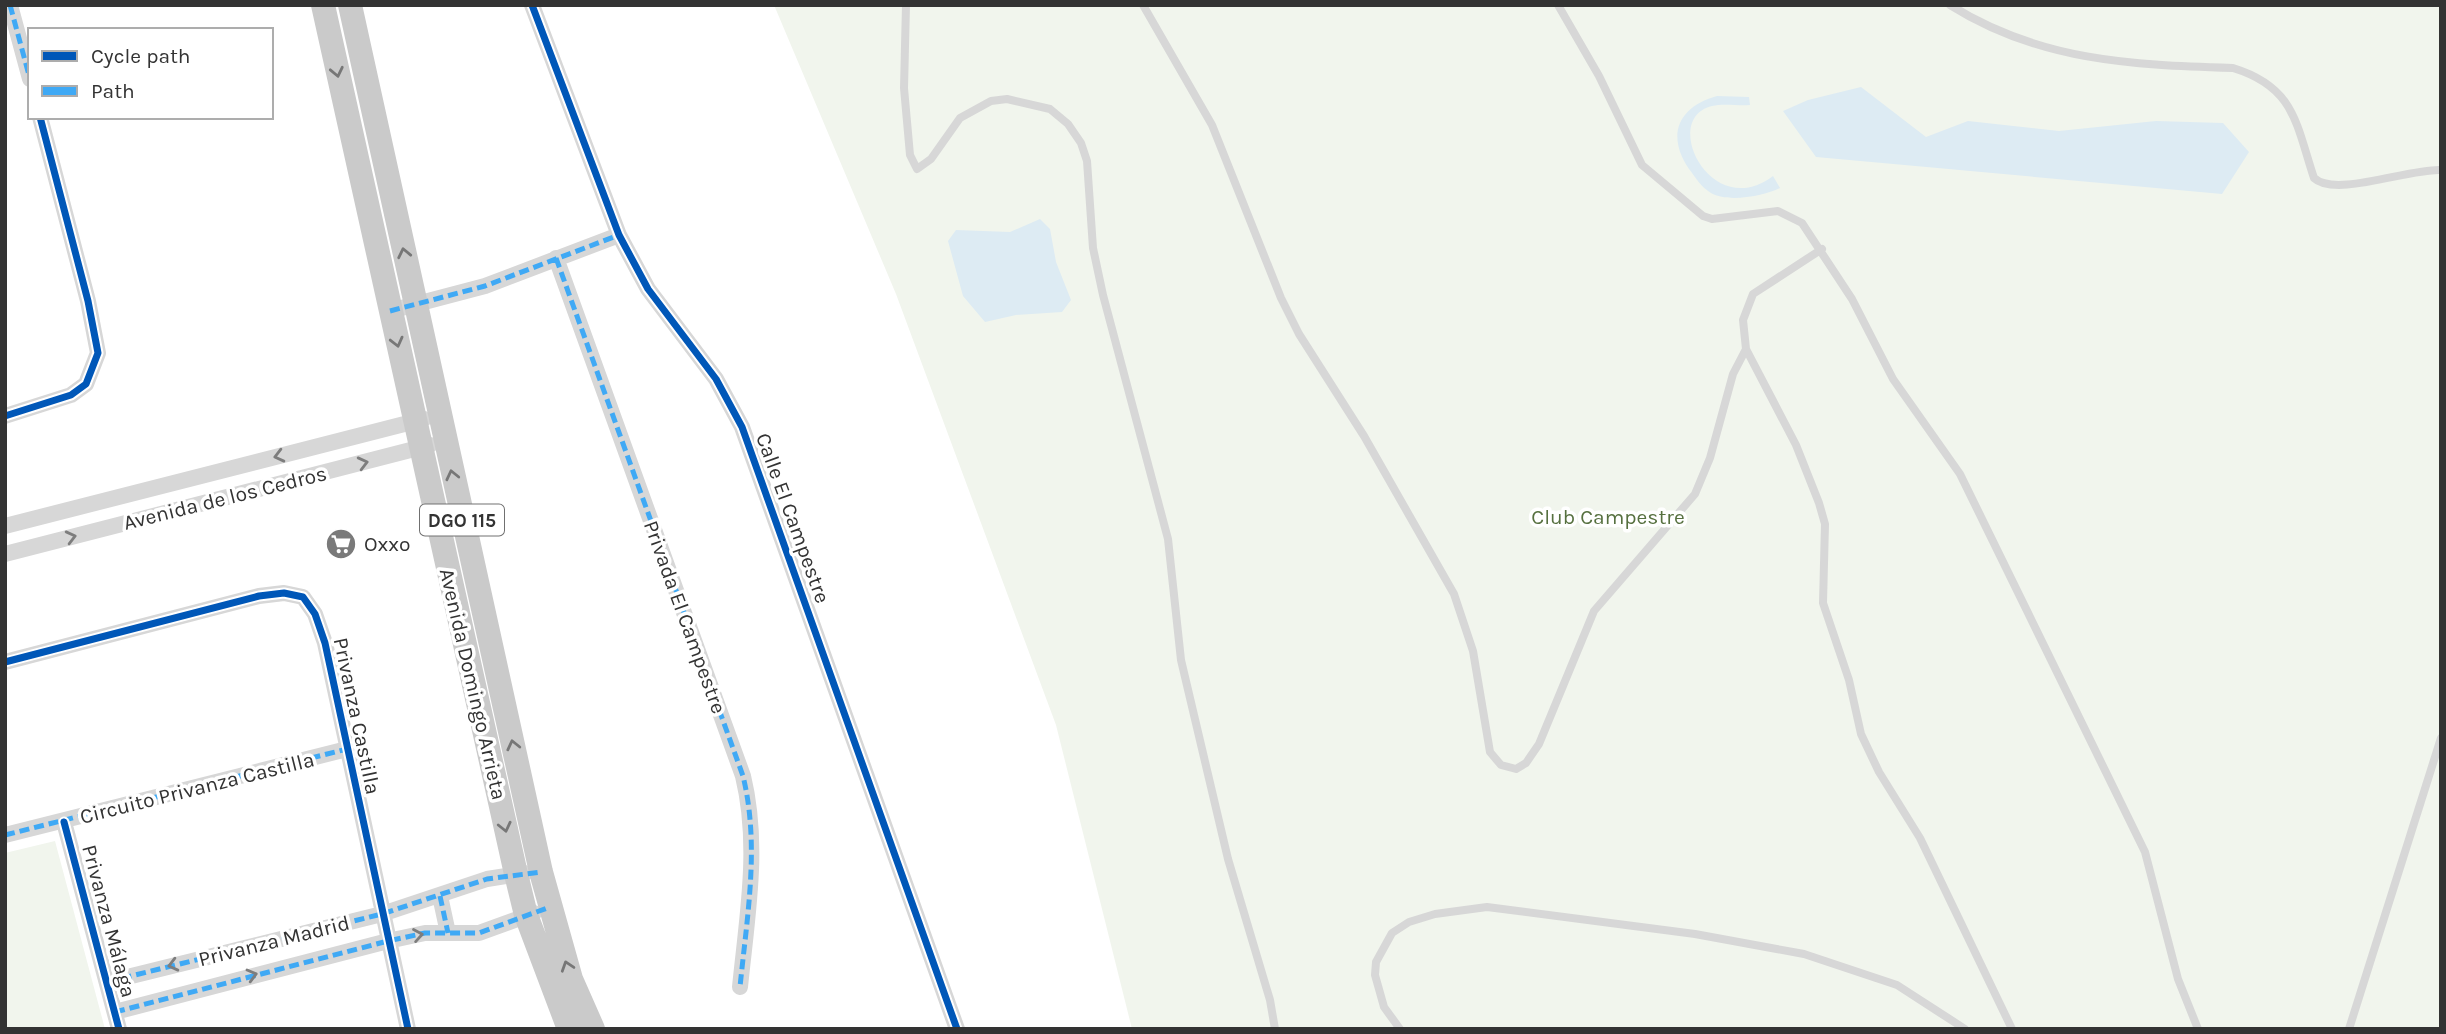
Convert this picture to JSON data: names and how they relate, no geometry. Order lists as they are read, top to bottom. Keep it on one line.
{"streets":{"main road":["DGO 115","Avenida Domingo Arrieta"],"street":["Avenida de los Cedros","Calle El Campestre","Privada El Campestre","Privanza Castilla","Circuito Privanza Castilla","Privanza Málaga","Privanza Madrid"]},"crossings":[["Avenida de los Cedros","Avenida Domingo Arrieta"],["Avenida Domingo Arrieta","Privanza Madrid"],["Privanza Castilla","Circuito Privanza Castilla"],["Privanza Castilla","Privanza Madrid"],["Circuito Privanza Castilla","Privanza Málaga"],["Privanza Málaga","Privanza Madrid"]],"parks":["Club Campestre"],"places":{"supermarket":["Oxxo"]},"legend":["Cycle path","Path"]}
